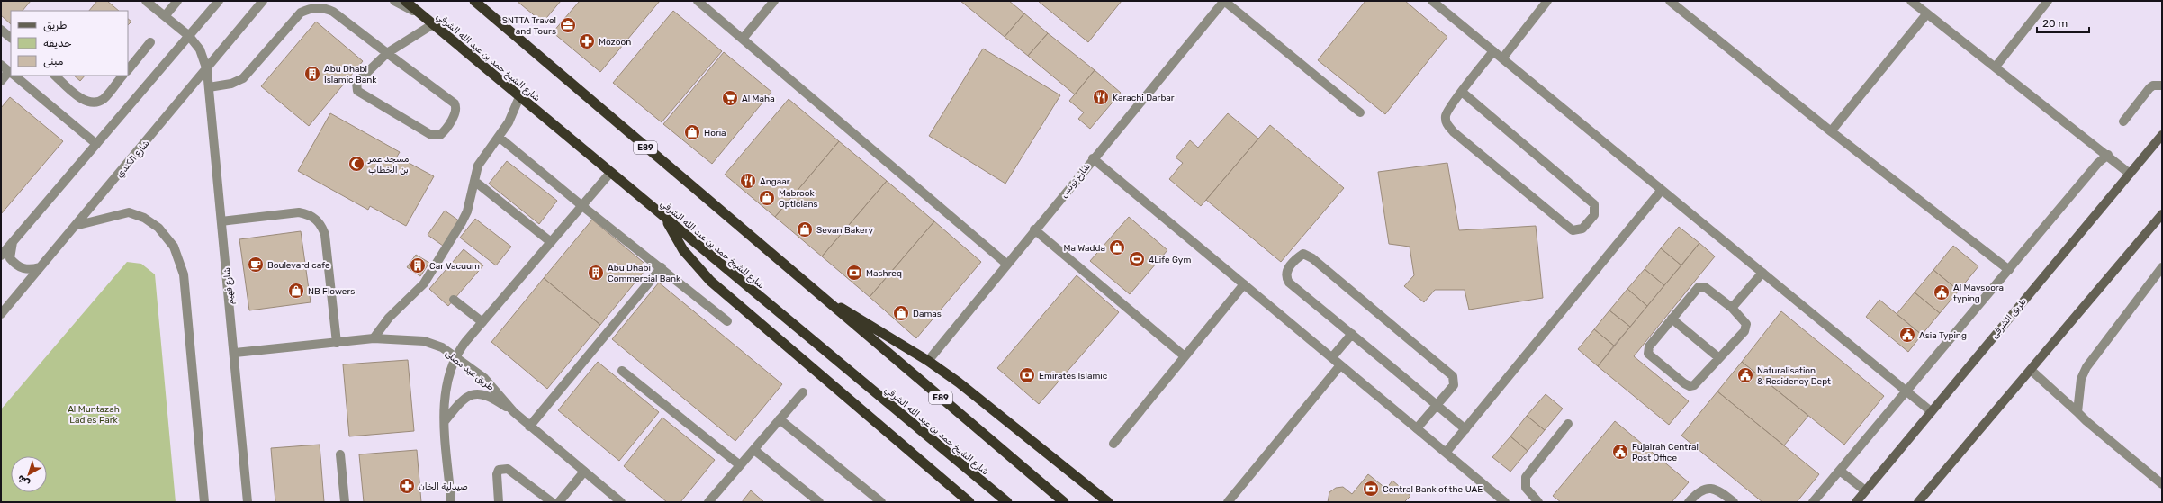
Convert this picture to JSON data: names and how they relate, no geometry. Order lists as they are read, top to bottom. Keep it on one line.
{"streets":{"highway":["شارع الشيخ حمد بن عبد الله الشرقي","E89"],"main road":["طريق الشرقى"],"street":["شارع الكندي","شارع تونس","شارع فهيم","طريق عيد مصلى"]},"crossings":[["شارع الكندي","شارع فهيم"],["شارع فهيم","طريق عيد مصلى"]],"parks":["Al Muntazah Ladies Park"],"places":{"office":["SNTTA Travel and Tours"],"pharmacy":["Mozoon","صيدلية الخان"],"building":["Abu Dhabi Islamic Bank","Car Vacuum","Abu Dhabi Commercial Bank"],"restaurant":["Karachi Darbar","Angaar"],"supermarket":["Al Maha"],"shop":["Horia","Mabrook Opticians","Sevan Bakery","Ma Wadda","NB Flowers","Damas"],"mosque":["مسجد عمر بن الخطاب"],"sports":["4Life Gym"],"cafe":["Boulevard cafe"],"bank":["Mashreq","Emirates Islamic","Central Bank of the UAE"],"public building":["Al Maysoora typing","Asia Typing","Naturalisation & Residency Dept","Fujairah Central Post Office"]},"legend":["طريق","حديقة","مبنى"],"scale_bar":"20 m","north":"bottom left"}
